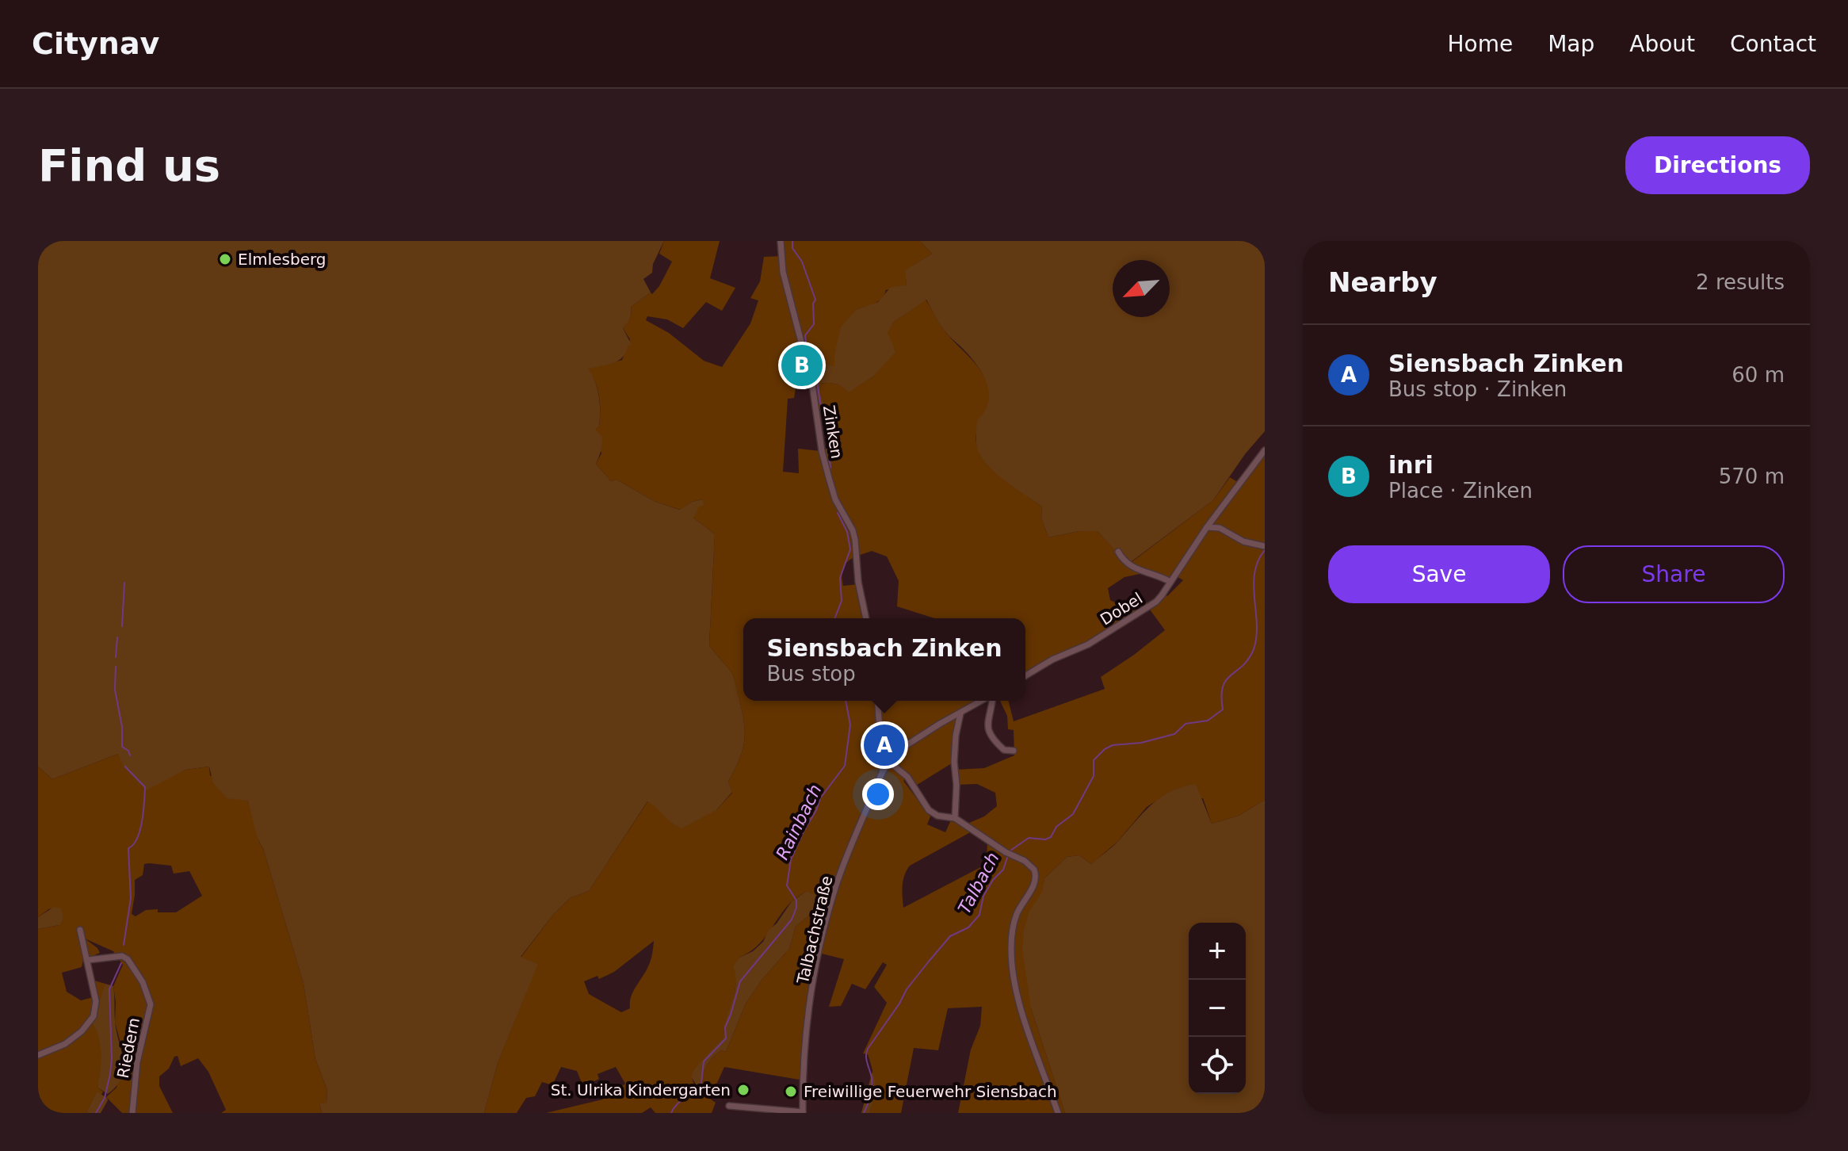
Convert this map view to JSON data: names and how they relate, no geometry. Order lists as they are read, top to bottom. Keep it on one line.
{"streets":{"street":["Zinken","Dobel","Talbachstraße","Riedern"]},"water":["Rainbach","Talbach"],"places":["Elmlesberg","St. Ulrika Kindergarten","Freiwillige Feuerwehr Siensbach"],"north":"bottom left","page":{"header":"Citynav","nav":["Home","Map","About","Contact"],"buttons":["Directions",["Save","Share"]],"title":"Find us","heading":["Nearby","2 results"],"list":[{"mark":"A","name":"Siensbach Zinken","note":"Bus stop · Zinken","value":"60 m"},{"mark":"B","name":"inri","note":"Place · Zinken","value":"570 m"}],"pins":["B","A"],"popup":["Siensbach Zinken","Bus stop"],"map_buttons":["+","−"]}}
